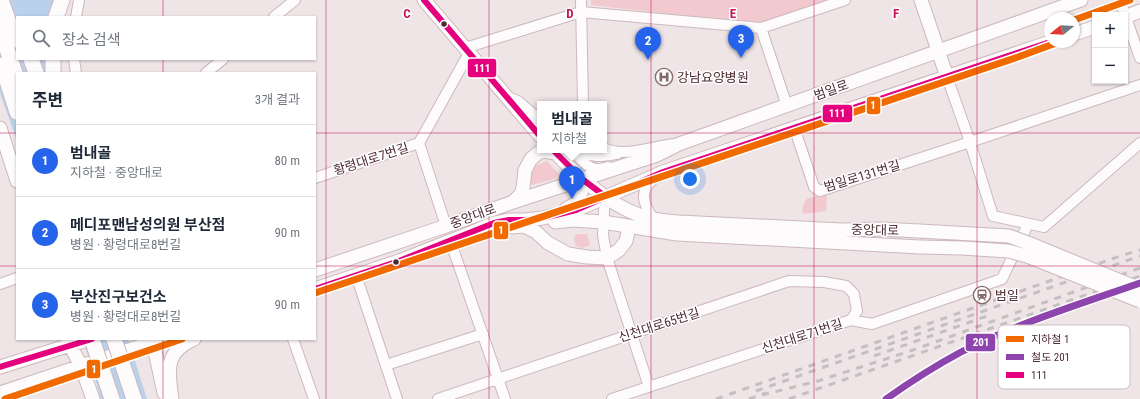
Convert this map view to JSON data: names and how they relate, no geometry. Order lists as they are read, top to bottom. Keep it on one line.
{"streets":{"main road":["범일로","중앙대로"],"street":["황령대로7번길","범일로131번길","신천대로65번길","신천대로71번길"]},"crossings":[["범일로","범일로131번길"],["범일로","중앙대로"],["신천대로65번길","신천대로71번길"]],"places":{"hospital":["강남요양병원"],"station":["범일"]},"lines":["metro line 1","transit line 111","rail line 201"],"legend":["지하철 1","철도 201","111"],"north":"left","page":{"map_buttons":["+","−"],"search":"장소 검색","pins":["3","2","1"],"heading":["주변","3개 결과"],"popup":["범내골","지하철"],"list":[{"mark":"1","name":"범내골","note":"지하철 · 중앙대로","value":"80 m"},{"mark":"2","name":"메디포맨남성의원 부산점","note":"병원 · 황령대로8번길","value":"90 m"},{"mark":"3","name":"부산진구보건소","note":"병원 · 황령대로8번길","value":"90 m"}]},"grid":{"columns":["C","D","E","F"]}}
